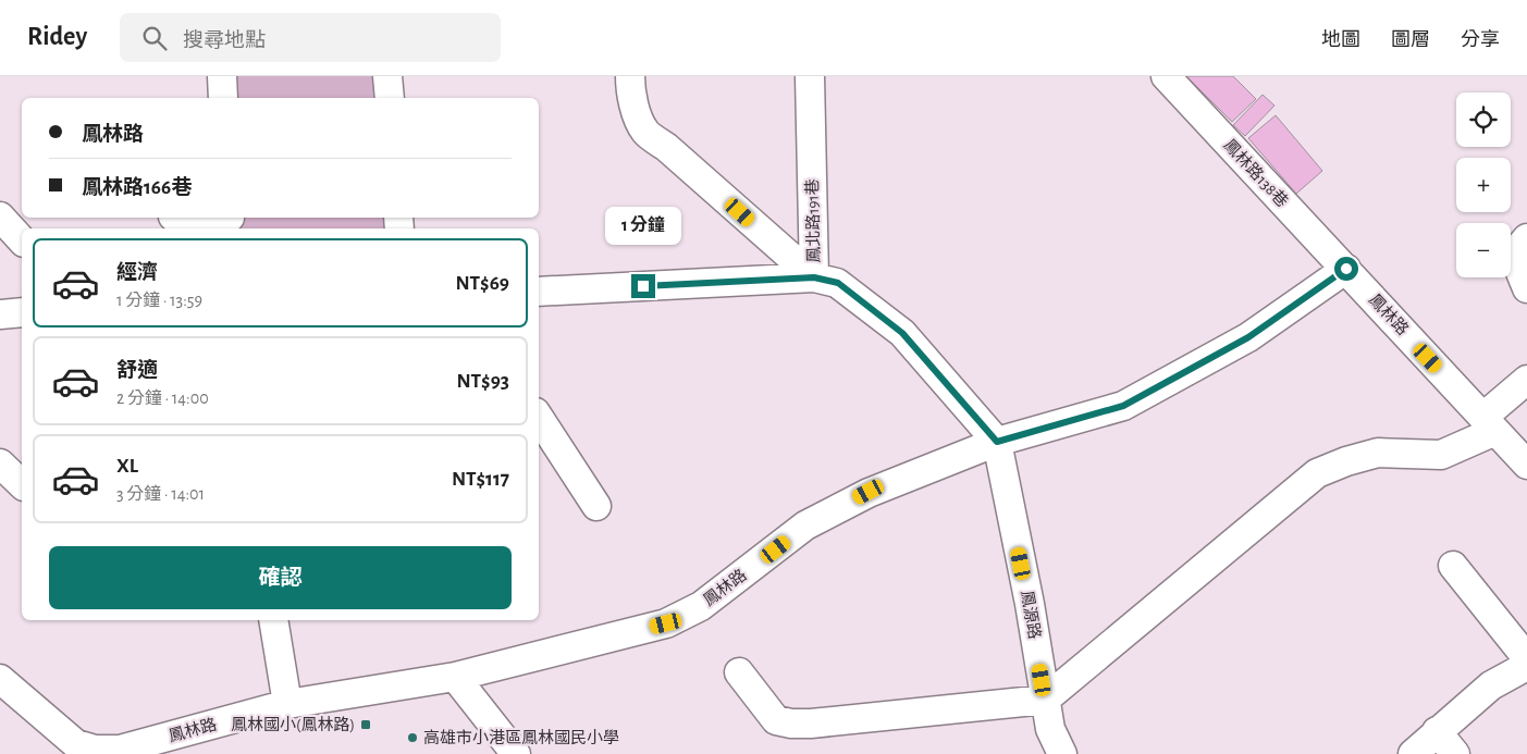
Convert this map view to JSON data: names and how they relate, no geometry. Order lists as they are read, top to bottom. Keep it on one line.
{"streets":{"street":["鳳林路138巷","鳳北路191巷","鳳林路","鳳源路"]},"crossings":[["鳳林路138巷","鳳林路"],["鳳北路191巷","鳳林路"],["鳳北路191巷","鳳源路"],["鳳林路","鳳源路"]],"places":{"transit":["鳳林國小(鳳林路)"],"other":["高雄市小港區鳳林國民小學"]},"page":{"header":"Ridey","search":"搜尋地點","nav":["地圖","圖層","分享"],"map_buttons":["+","−"],"banner":["鳳林路","鳳林路166巷"],"bubble":"1 分鐘","list":[{"name":"經濟","note":"1 分鐘 · 13:59","value":"NT$69"},{"name":"舒適","note":"2 分鐘 · 14:00","value":"NT$93"},{"name":"XL","note":"3 分鐘 · 14:01","value":"NT$117"}],"buttons":"確認"}}
